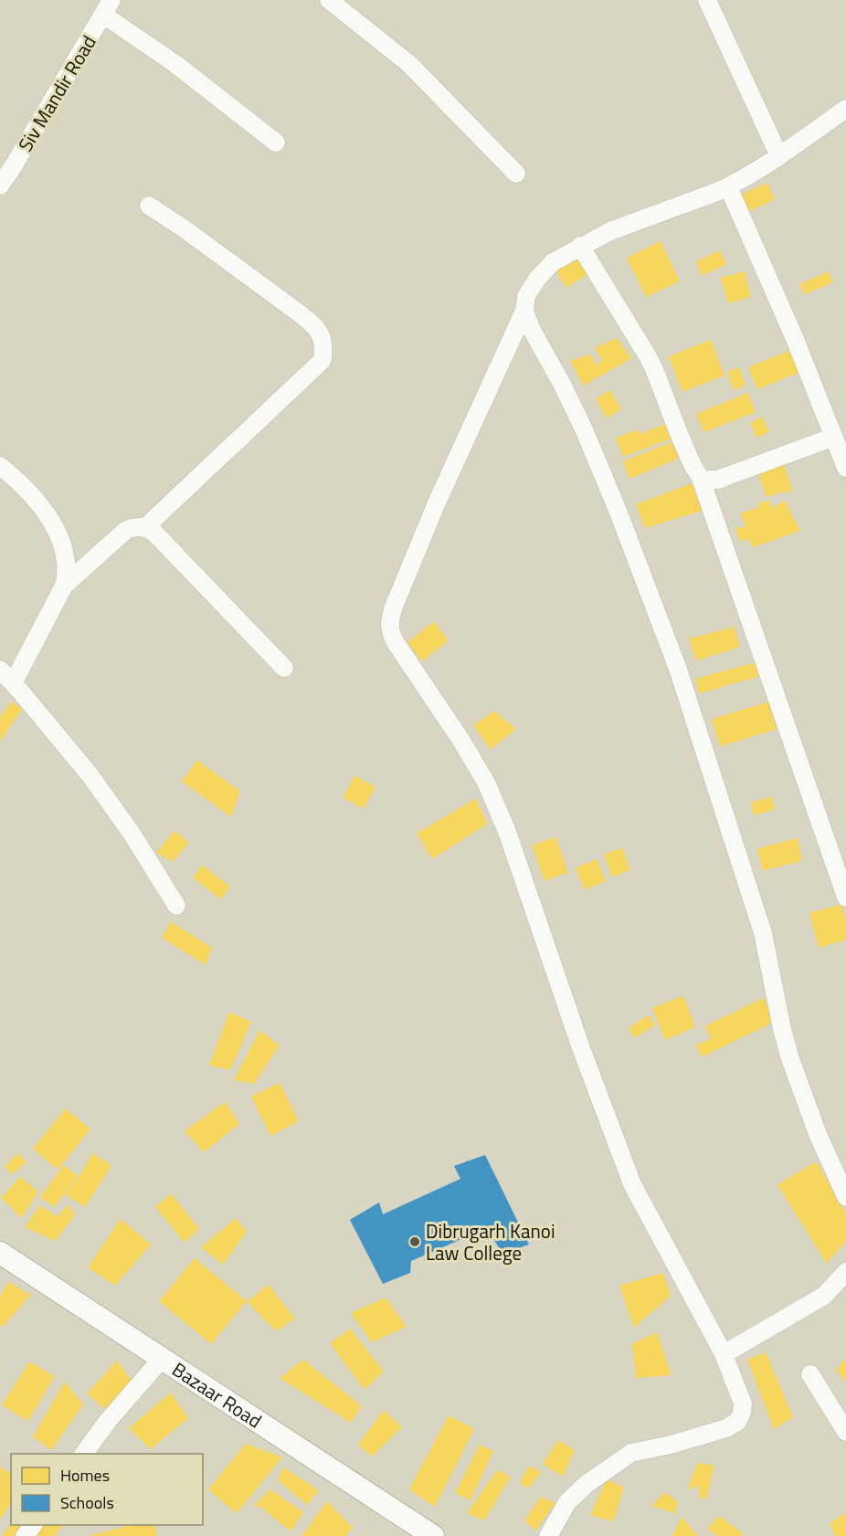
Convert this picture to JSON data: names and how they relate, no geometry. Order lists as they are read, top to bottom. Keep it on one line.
{"streets":{"street":["Siv Mandir Road","Bazaar Road"]},"places":["Dibrugarh Kanoi Law College"],"legend":["Homes","Schools"]}
